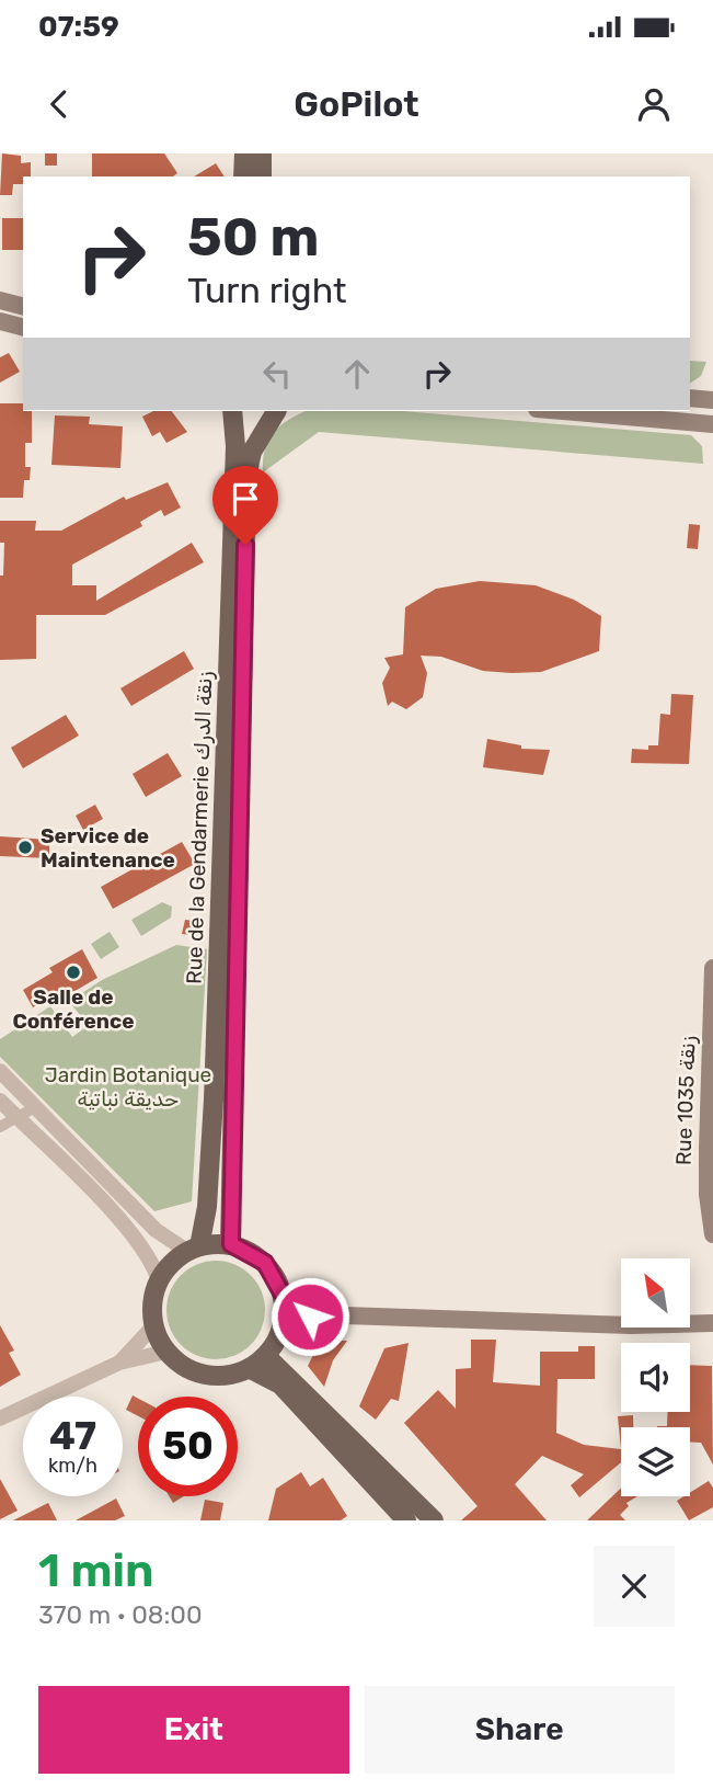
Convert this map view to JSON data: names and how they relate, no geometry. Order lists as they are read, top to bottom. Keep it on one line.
{"streets":{"main road":["Rue de la Gendarmerie زنقة الدرك","Rue 1035 زنقة"]},"parks":["Jardin Botanique حديقة نباتية"],"places":["Service de Maintenance","Salle de Conférence"],"north":"top left","page":{"status":"07:59","header":"GoPilot","turn":["50 m","Turn right"],"speed":"47 km/h","limit":"50","heading":["1 min","370 m · 08:00"],"buttons":["Exit","Share"]}}
